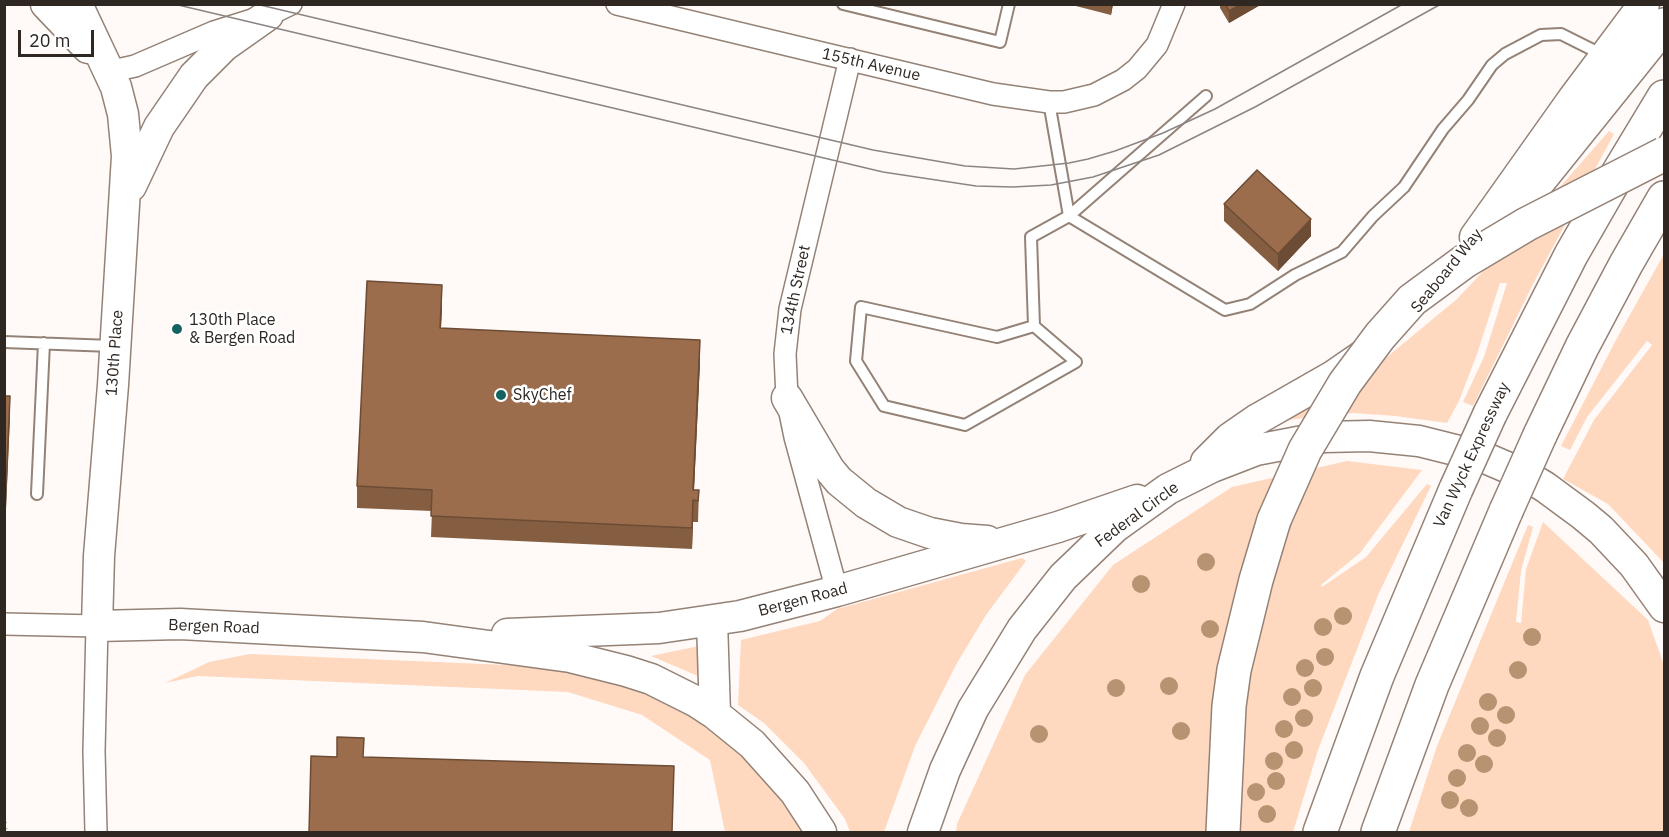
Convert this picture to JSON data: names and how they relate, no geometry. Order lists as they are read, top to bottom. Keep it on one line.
{"streets":{"highway":["Van Wyck Expressway"],"street":["155th Avenue","Seaboard Way","134th Street","130th Place","Federal Circle","Bergen Road"]},"crossings":[["155th Avenue","134th Street"],["Seaboard Way","Federal Circle"],["Seaboard Way","Bergen Road"],["134th Street","Bergen Road"],["130th Place","Bergen Road"],["Federal Circle","Bergen Road"]],"places":["130th Place & Bergen Road","SkyChef"],"scale_bar":"20 m"}
